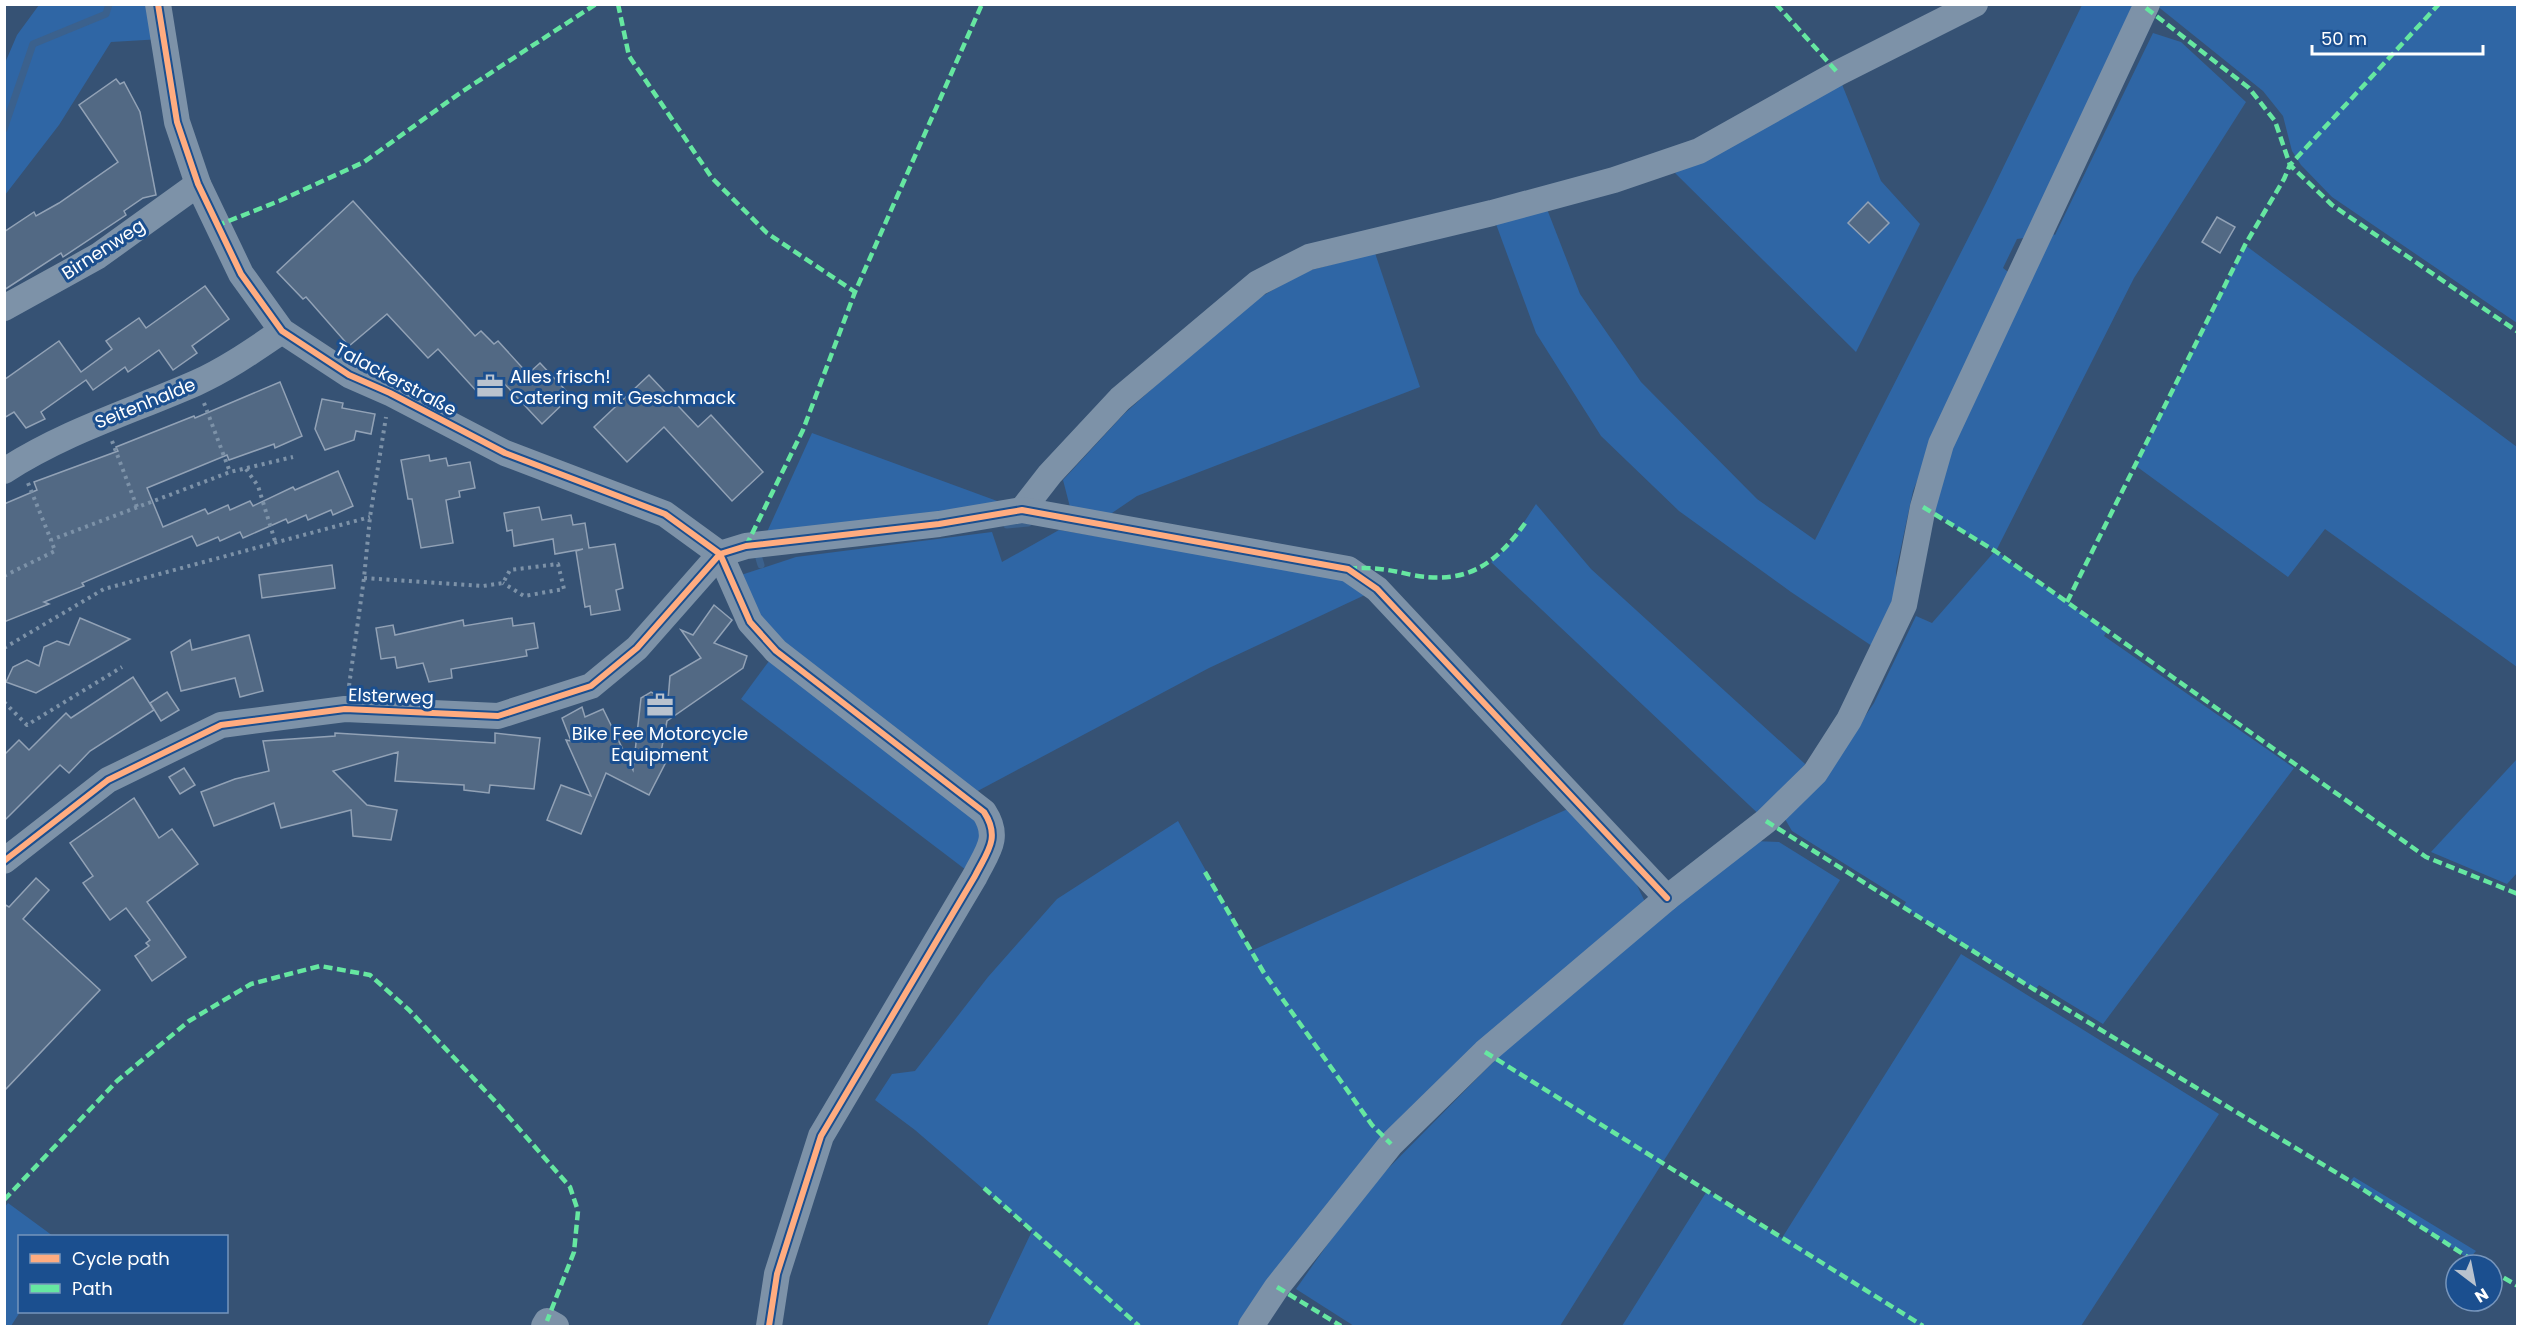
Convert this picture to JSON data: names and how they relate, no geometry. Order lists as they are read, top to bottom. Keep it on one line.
{"streets":{"street":["Birnenweg","Talackerstraße","Seitenhalde","Elsterweg"]},"crossings":[["Birnenweg","Talackerstraße"],["Talackerstraße","Seitenhalde"],["Talackerstraße","Elsterweg"]],"places":{"office":["Alles frisch! Catering mit Geschmack","Bike Fee Motorcycle Equipment"]},"legend":["Cycle path","Path"],"scale_bar":"50 m","north":"bottom right"}
